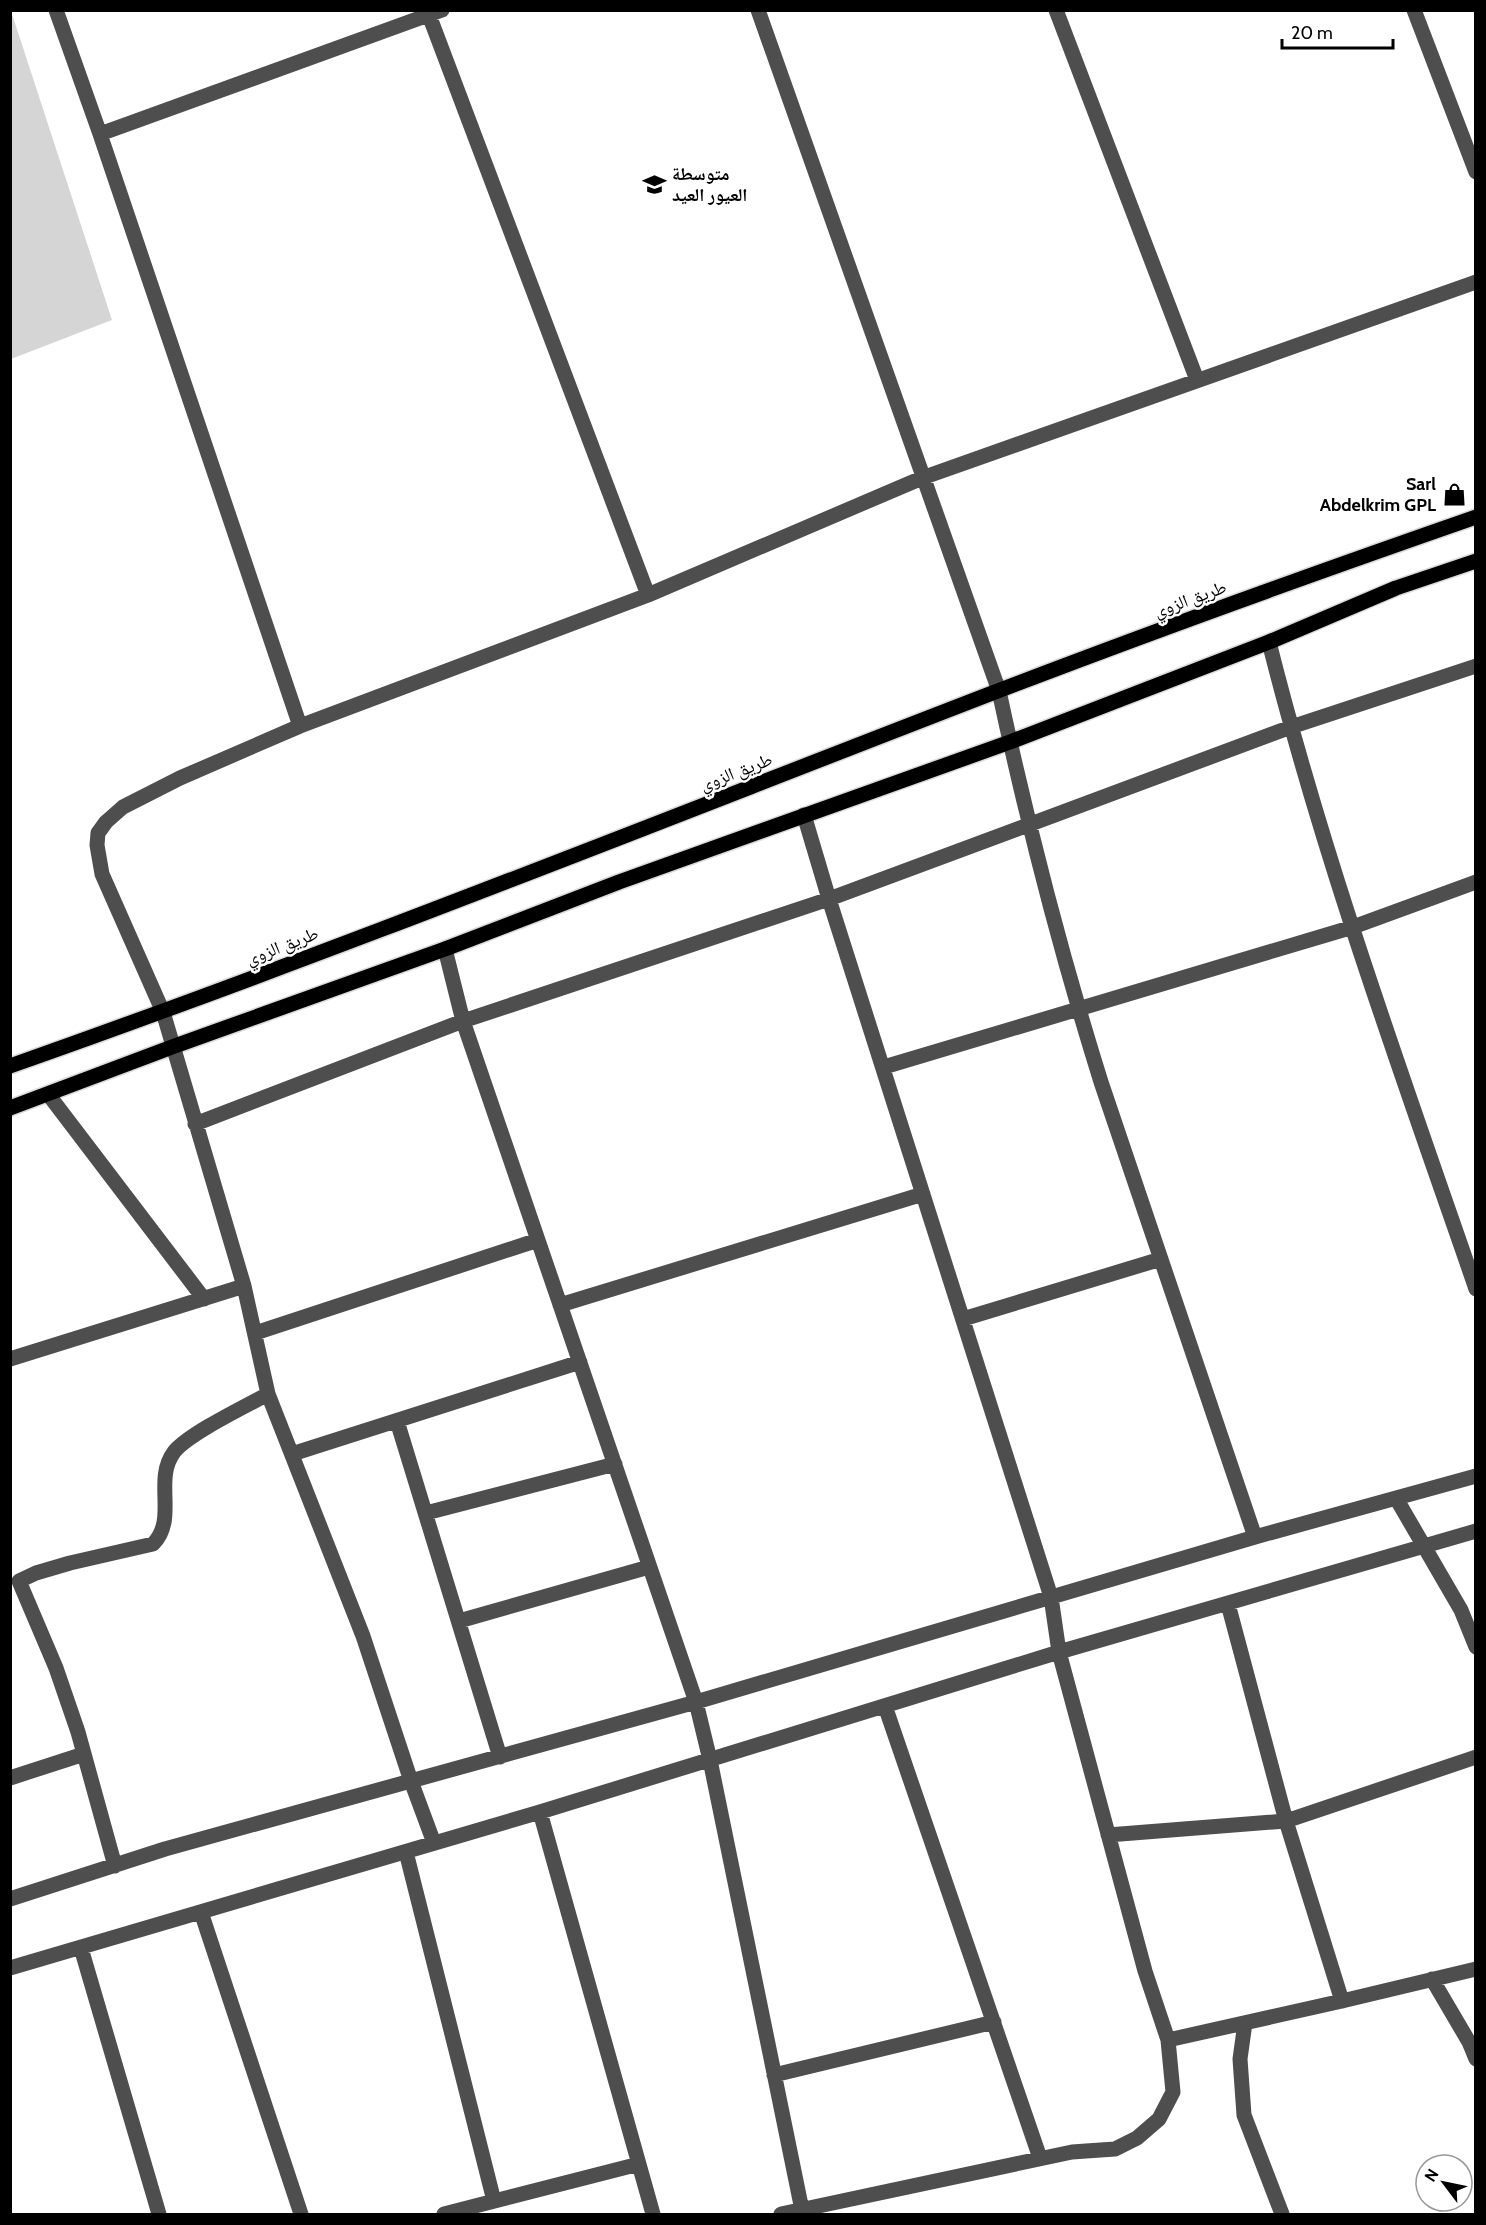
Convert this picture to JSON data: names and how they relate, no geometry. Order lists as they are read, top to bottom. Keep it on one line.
{"streets":{"main road":["طريق الزوي"]},"places":{"school or university":["متوسطة العيور العيد"],"shop":["Sarl Abdelkrim GPL"]},"scale_bar":"20 m","north":"top left"}
